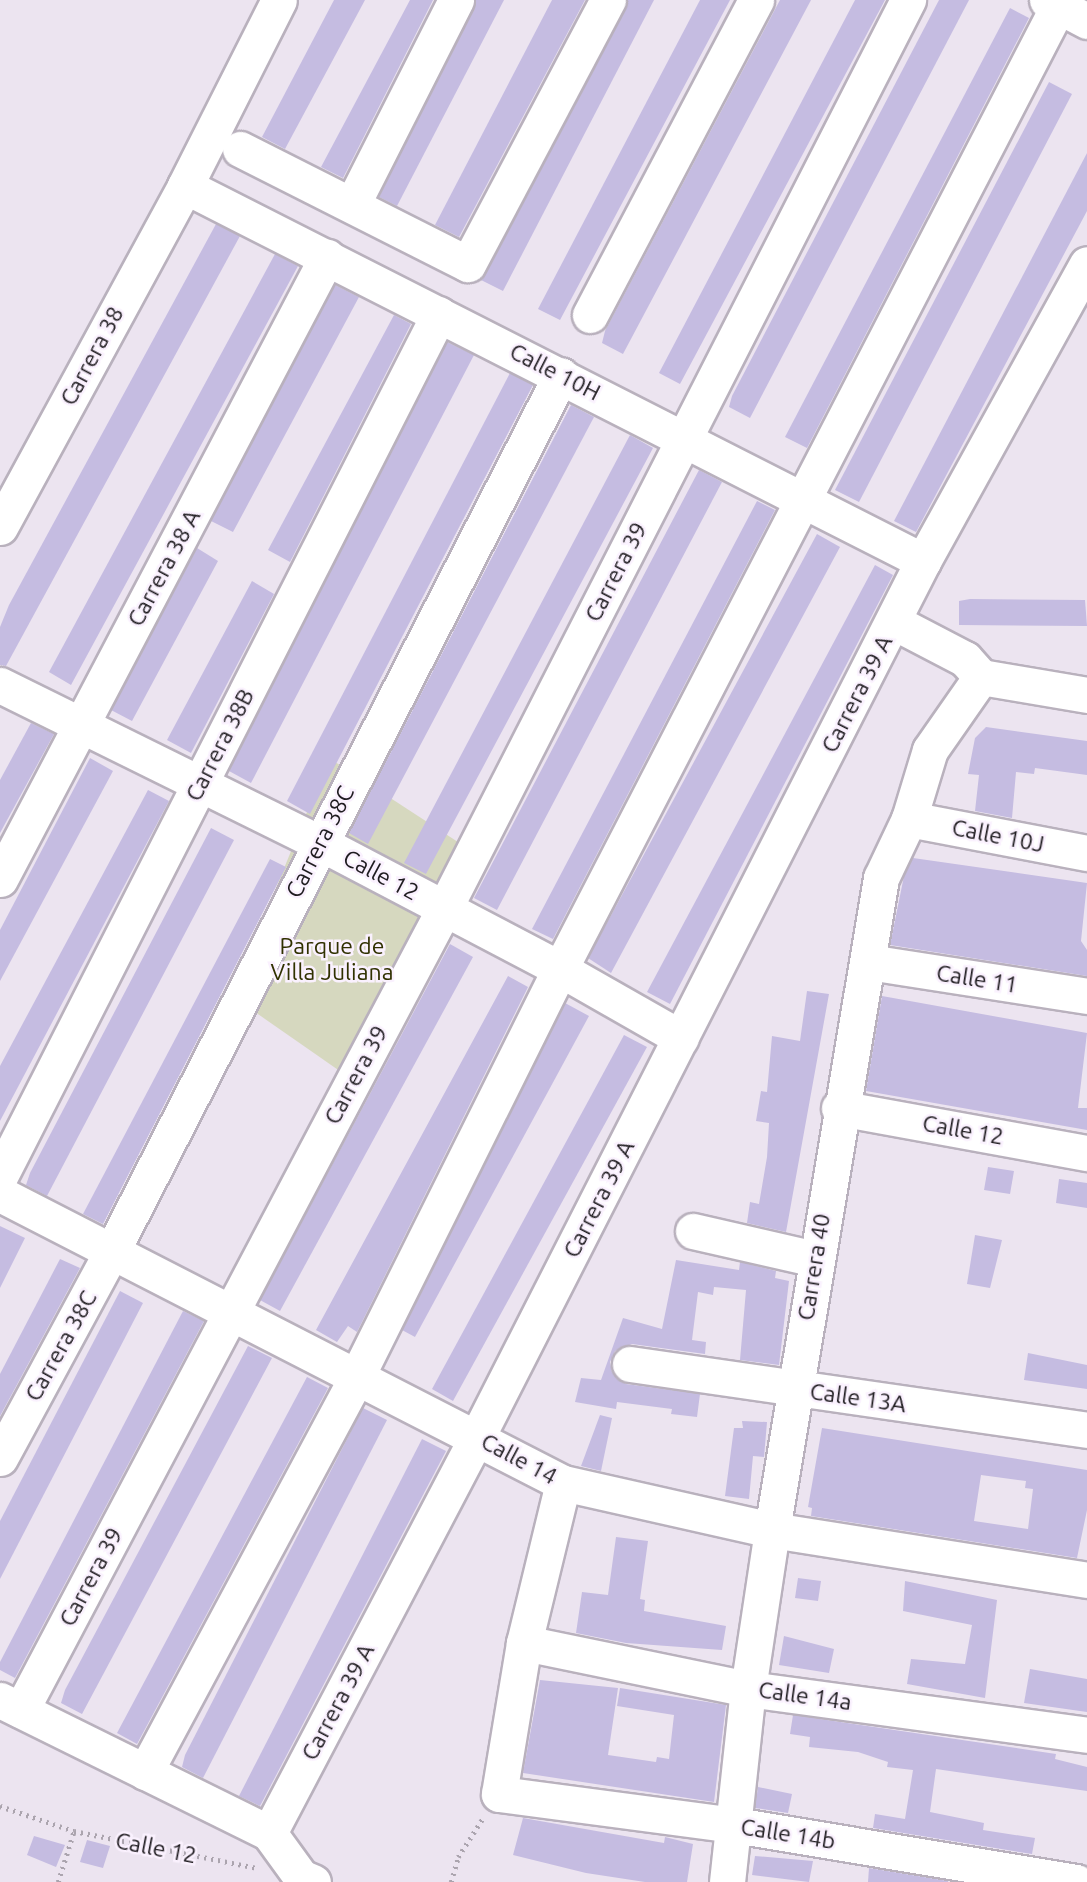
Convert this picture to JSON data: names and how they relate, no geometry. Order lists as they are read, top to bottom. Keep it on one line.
{"streets":{"street":["Carrera 38","Calle 10H","Carrera 38 A","Carrera 39","Carrera 39 A","Carrera 38B","Calle 10J","Carrera 38C","Calle 12","Calle 11","Carrera 40","Calle 13A","Calle 14","Calle 14a","Calle 14b"]},"crossings":[["Carrera 38","Calle 10H"],["Calle 10H","Carrera 38 A"],["Calle 10H","Carrera 39"],["Calle 10H","Carrera 39 A"],["Calle 10H","Carrera 38B"],["Calle 10H","Carrera 38C"],["Carrera 38 A","Calle 12"],["Carrera 39","Calle 12"],["Carrera 39","Calle 14"],["Carrera 39 A","Calle 12"],["Carrera 39 A","Calle 14"],["Carrera 38B","Calle 12"],["Calle 10J","Carrera 40"],["Carrera 38C","Calle 12"],["Carrera 38C","Calle 14"],["Calle 12","Carrera 40"],["Calle 11","Carrera 40"],["Carrera 40","Calle 13A"],["Carrera 40","Calle 14"],["Carrera 40","Calle 14a"],["Carrera 40","Calle 14b"]],"parks":["Parque de Villa Juliana"]}
